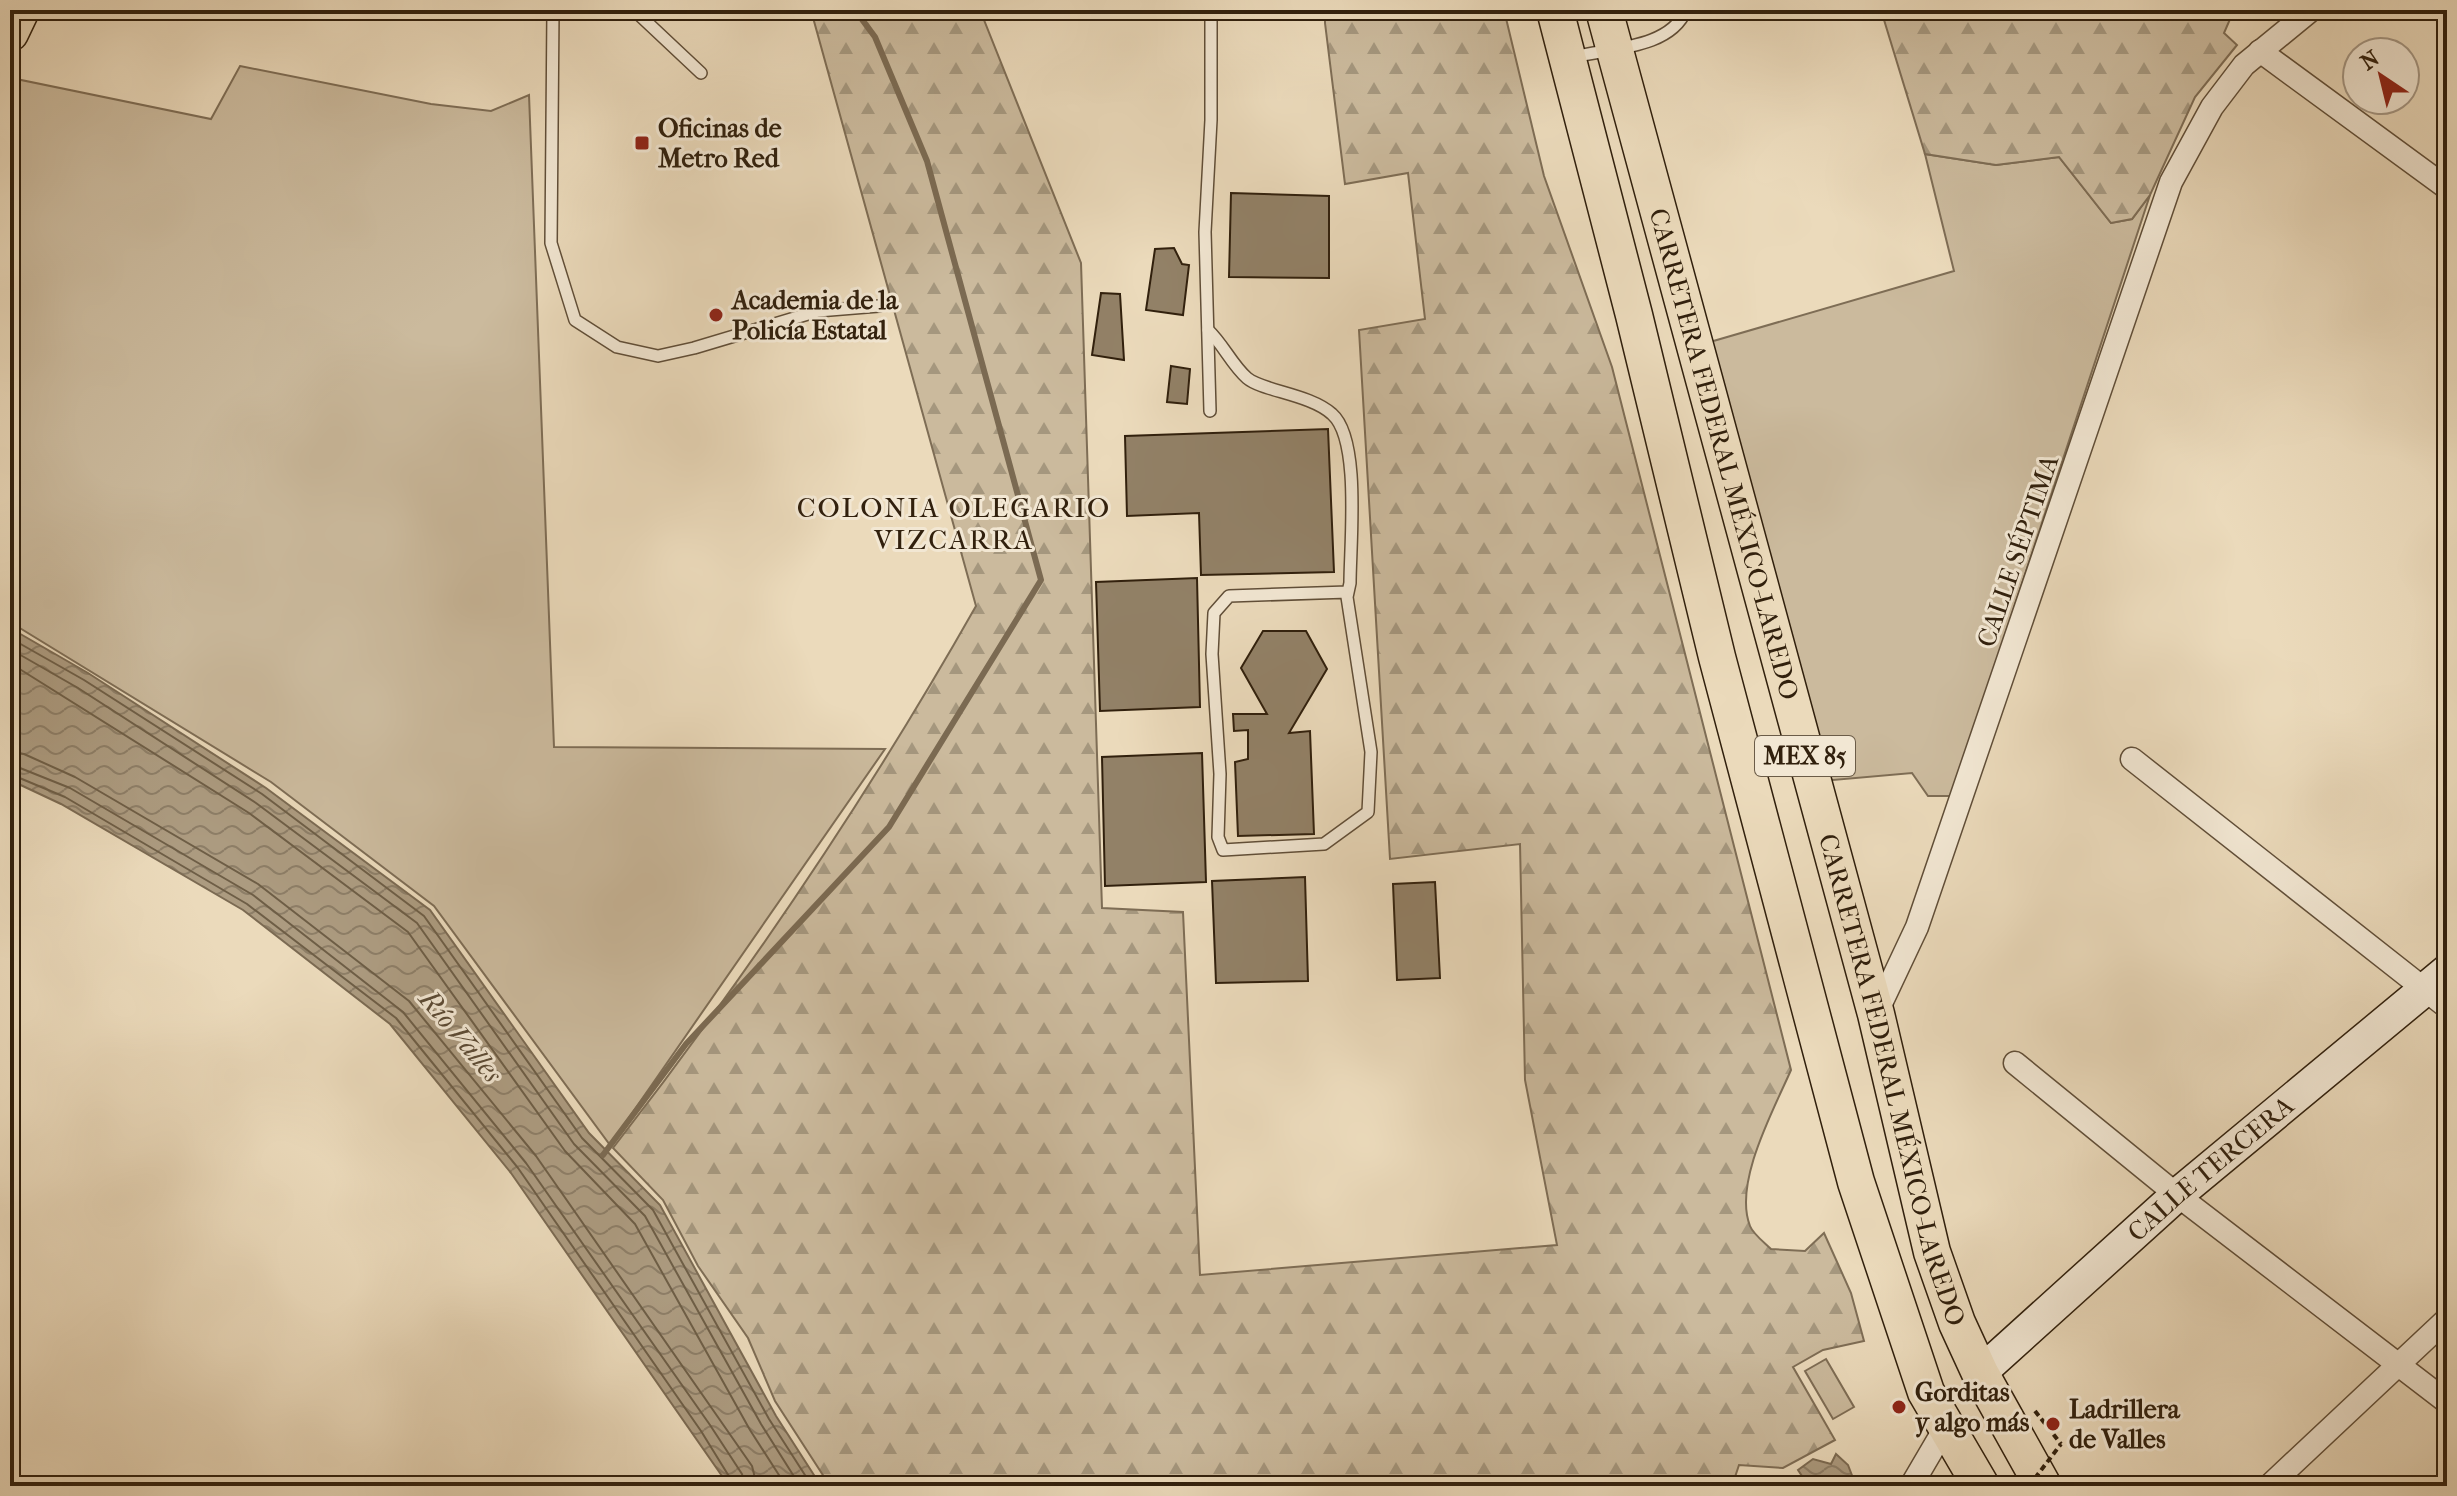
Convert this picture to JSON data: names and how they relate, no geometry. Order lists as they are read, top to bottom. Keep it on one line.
{"streets":{"main road":["CARRETERA FEDERAL MÉXICO-LAREDO","MEX 85"],"street":["CALLE SÉPTIMA","CALLE TERCERA"]},"crossings":[["CARRETERA FEDERAL MÉXICO-LAREDO","CALLE SÉPTIMA"],["CARRETERA FEDERAL MÉXICO-LAREDO","CALLE TERCERA"]],"districts":["COLONIA OLEGARIO VIZCARRA"],"water":["Río Valles"],"places":{"transit":["Oficinas de Metro Red"],"other":["Academia de la Policía Estatal","Gorditas y algo más","Ladrillera de Valles"]},"north":"top left"}
